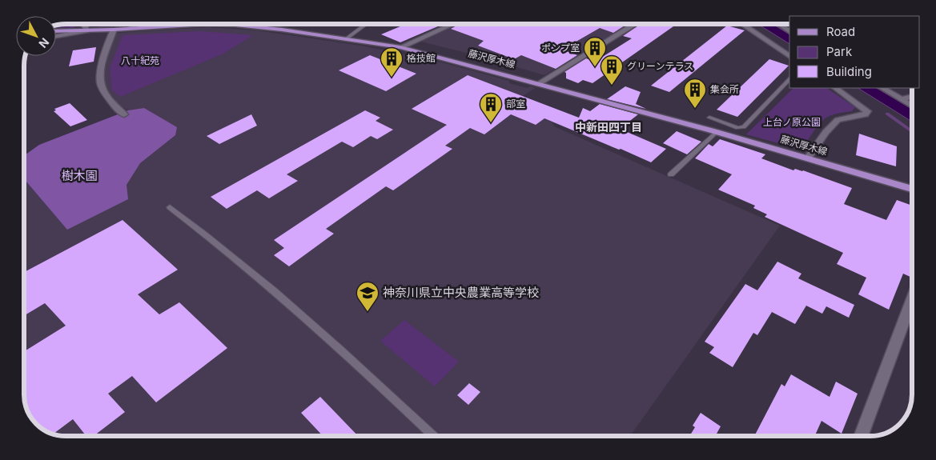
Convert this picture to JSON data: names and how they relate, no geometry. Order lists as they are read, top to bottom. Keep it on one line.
{"streets":{"main road":["藤沢厚木線"]},"districts":["中新田四丁目"],"parks":["八十紀苑","上台ノ原公園","樹木園"],"places":{"building":["ポンプ室","格技館","グリーンテラス","集会所","部室"],"school or university":["神奈川県立中央農業高等学校"]},"legend":["Road","Park","Building"],"north":"bottom right"}
